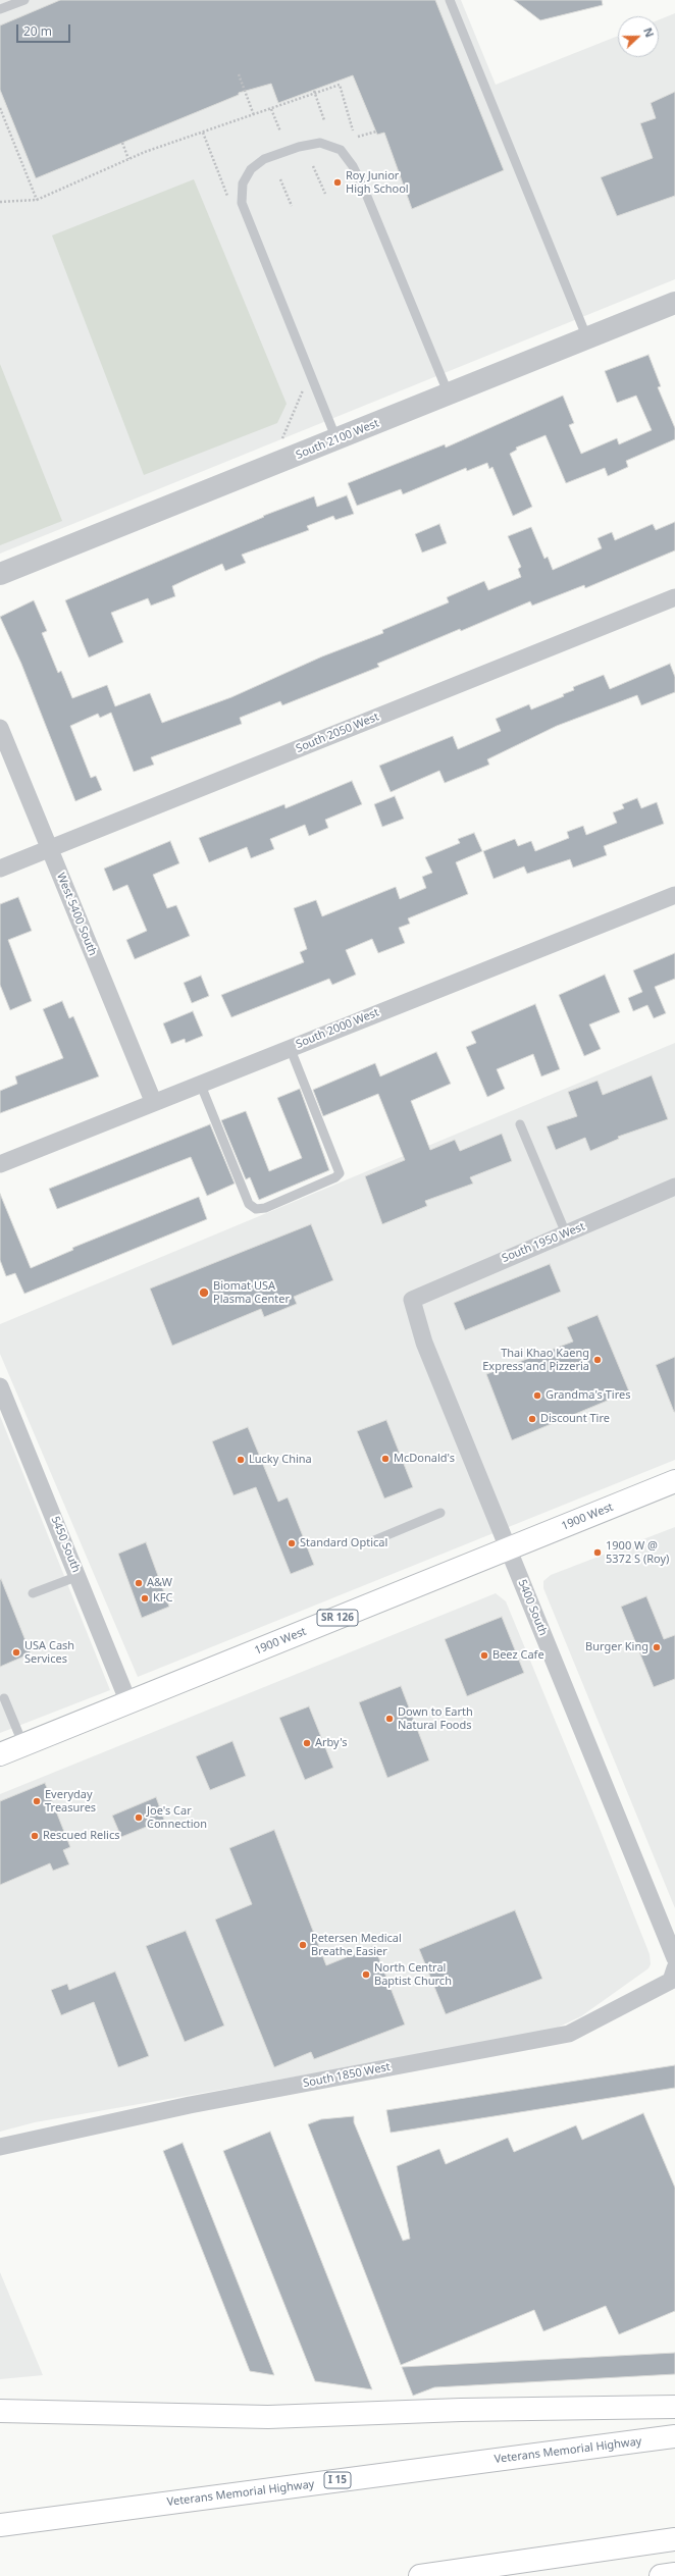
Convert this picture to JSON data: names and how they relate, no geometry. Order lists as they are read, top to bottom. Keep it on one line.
{"streets":{"main road":["1900 West","SR 126","Veterans Memorial Highway","I 15"],"street":["South 2100 West","South 2050 West","West 5400 South","South 2000 West","South 1950 West","5450 South","5400 South","South 1850 West"]},"crossings":[["South 2050 West","West 5400 South"],["West 5400 South","South 2000 West"],["South 1950 West","5400 South"],["1900 West","5450 South"],["1900 West","5400 South"]],"places":["Roy Junior High School","Biomat USA Plasma Center","Thai Khao Kaeng Express and Pizzeria","Grandma's Tires","Discount Tire","McDonald's","Lucky China","Standard Optical","1900 W @ 5372 S (Roy)","A&W","KFC","Burger King","USA Cash Services","Beez Cafe","Down to Earth Natural Foods","Arby's","Everyday Treasures","Joe's Car Connection","Rescued Relics","Petersen Medical Breathe Easier","North Central Baptist Church"],"scale_bar":"20 m","north":"right"}
